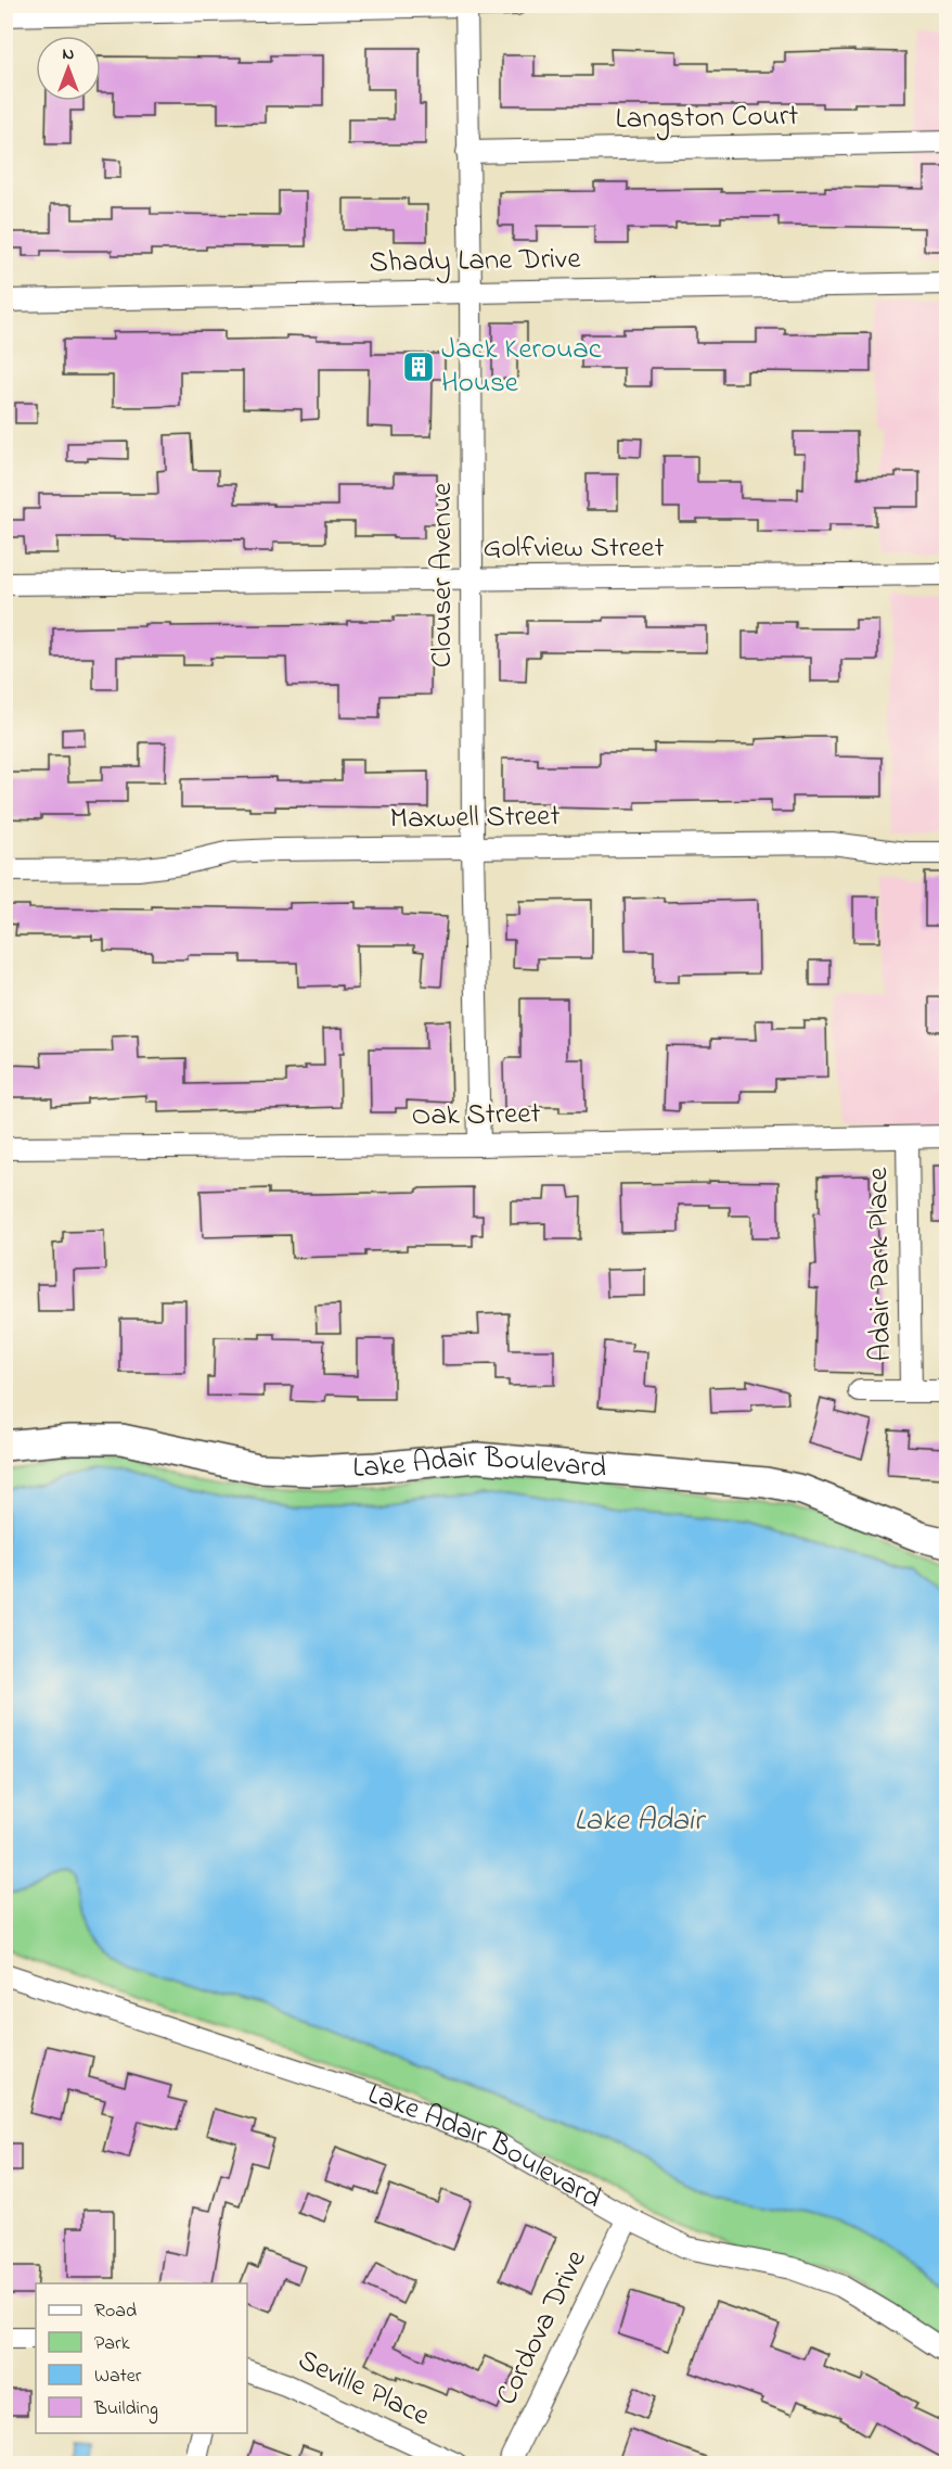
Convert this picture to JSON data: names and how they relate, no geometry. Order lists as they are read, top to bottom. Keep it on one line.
{"streets":{"street":["Langston Court","Shady Lane Drive","Golfview Street","Clouser Avenue","Maxwell Street","Oak Street","Adair Park Place","Lake Adair Boulevard","Cordova Drive","Seville Place"]},"crossings":[["Langston Court","Clouser Avenue"],["Shady Lane Drive","Clouser Avenue"],["Golfview Street","Clouser Avenue"],["Clouser Avenue","Maxwell Street"],["Clouser Avenue","Oak Street"],["Oak Street","Adair Park Place"],["Lake Adair Boulevard","Cordova Drive"]],"water":["Lake Adair"],"places":{"building":["Jack Kerouac House"]},"legend":["Road","Park","Water","Building"],"north":"top"}
